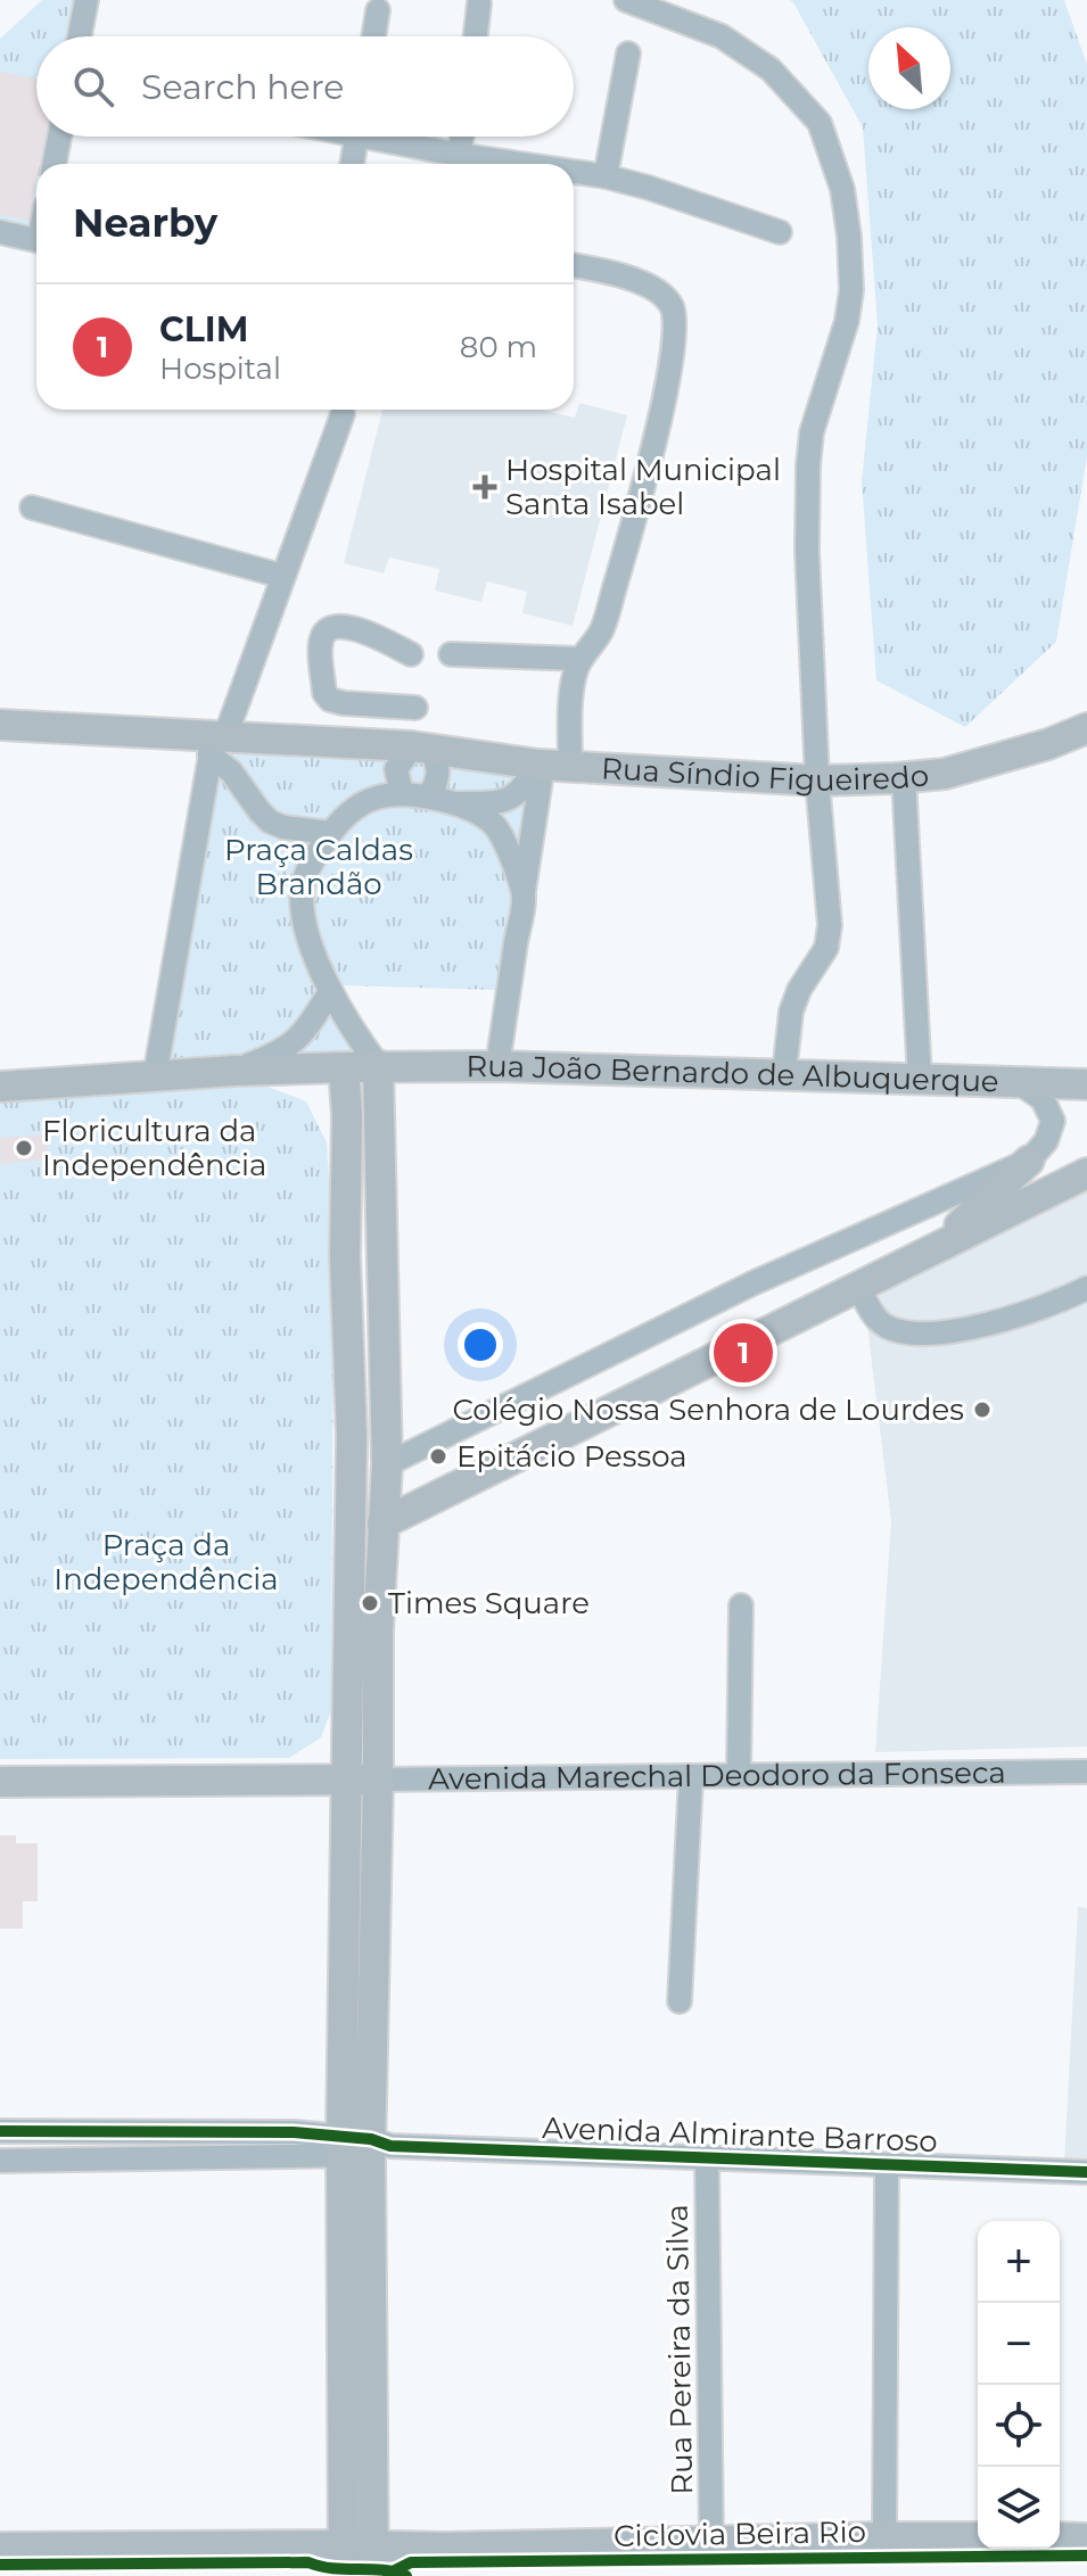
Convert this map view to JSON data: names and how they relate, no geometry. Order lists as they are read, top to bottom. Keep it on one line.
{"streets":{"main road":["Rua Síndio Figueiredo","Rua João Bernardo de Albuquerque","Avenida Marechal Deodoro da Fonseca"],"street":["Avenida Almirante Barroso","Rua Pereira da Silva"],"cycle path":["Ciclovia Beira Rio"]},"crossings":[["Avenida Almirante Barroso","Rua Pereira da Silva"]],"parks":["Praça Caldas Brandão","Praça da Independência"],"places":{"health":["Hospital Municipal Santa Isabel"],"other":["Floricultura da Independência","Colégio Nossa Senhora de Lourdes","Epitácio Pessoa","Times Square"]},"north":"top left","page":{"search":"Search here","heading":"Nearby","list":[{"mark":"1","name":"CLIM","note":"Hospital","value":"80 m"}],"pins":"1","map_buttons":["+","−"]}}
